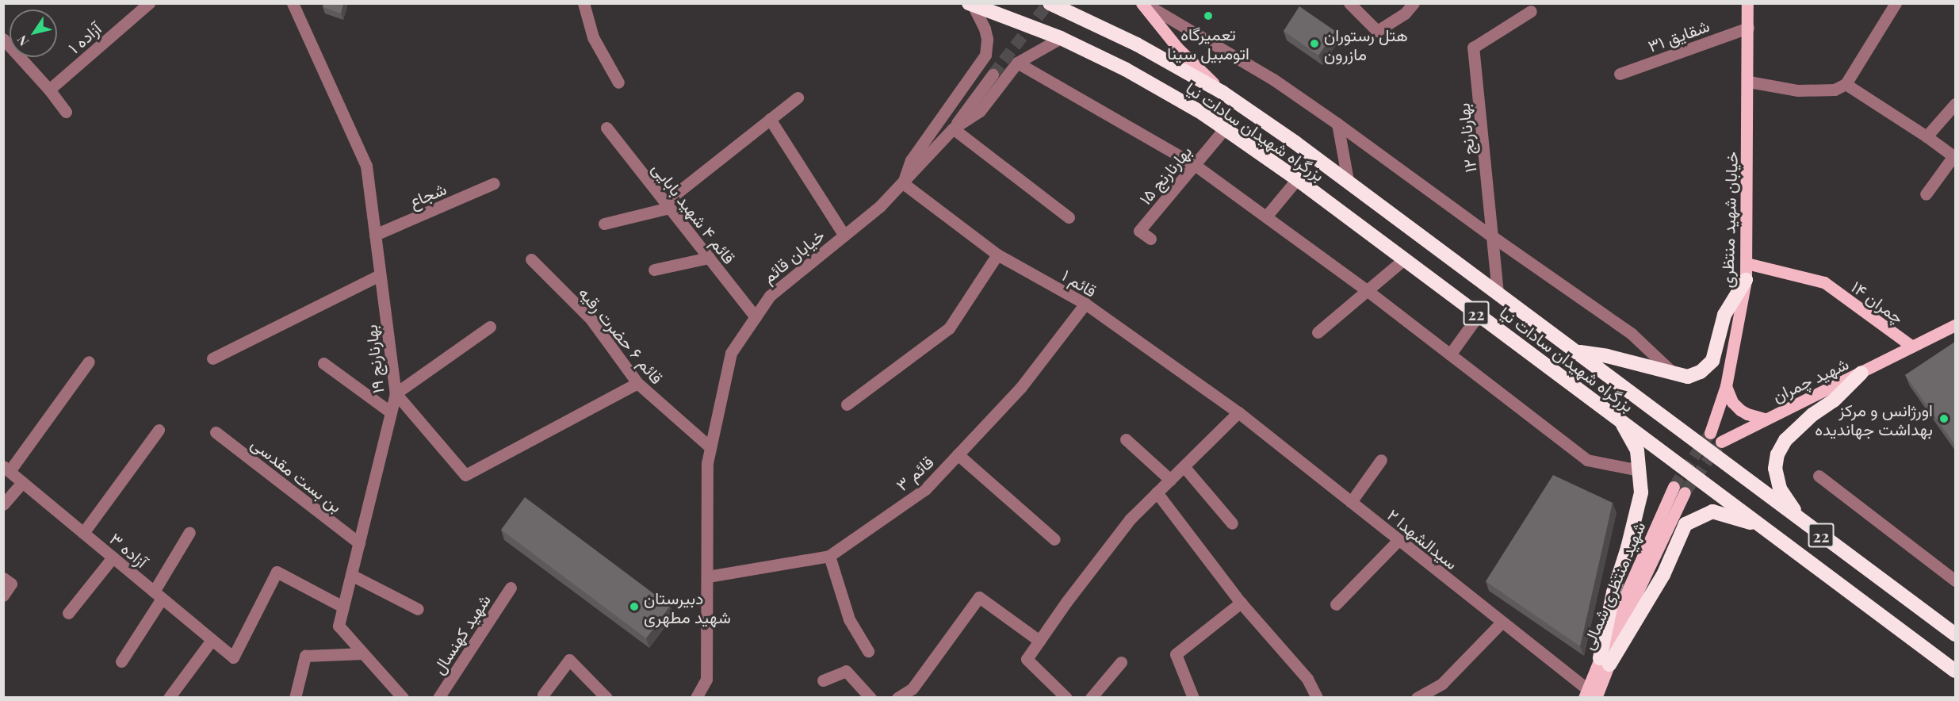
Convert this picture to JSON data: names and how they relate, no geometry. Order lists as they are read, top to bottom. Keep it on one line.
{"streets":{"highway":["بزرگراه شهیدان سادات نیا","22"],"main road":["خیابان شهید منتظری","چمران ۱۴","شهید چمران","شهید منتظری شمالی"],"street":["شقایق ۳۱","آزاده ۱","بهارنارنج ۱۲","بهارنارنج ۱۵","شجاع","قائم ۴ شهید بابایی","خیابان قائم","قائم ۱","قائم ۶ حضرت رقیه","بهارنارنج ۱۹","قائم ۳","بن بست مقدسی","سیدالشهدا ۲","آزاده ۳","شهید کهنسال"]},"crossings":[["شقایق ۳۱","خیابان شهید منتظری"],["بزرگراه شهیدان سادات نیا","بهارنارنج ۱۲"],["بزرگراه شهیدان سادات نیا","بهارنارنج ۱۵"],["بزرگراه شهیدان سادات نیا","خیابان قائم"],["شجاع","بهارنارنج ۱۹"],["قائم ۴ شهید بابایی","خیابان قائم"],["خیابان شهید منتظری","چمران ۱۴"],["خیابان قائم","قائم ۱"],["خیابان قائم","قائم ۶ حضرت رقیه"],["خیابان قائم","قائم ۳"],["قائم ۱","قائم ۳"],["قائم ۱","سیدالشهدا ۲"],["چمران ۱۴","شهید چمران"],["بهارنارنج ۱۹","بن بست مقدسی"],["بهارنارنج ۱۹","آزاده ۳"],["سیدالشهدا ۲","شهید منتظری شمالی"]],"places":["تعمیرگاه اتومبیل سینا","هتل رستوران مازرون","اورژانس و مرکز بهداشت جهاندیده","دبیرستان شهید مطهری"],"north":"bottom left"}
